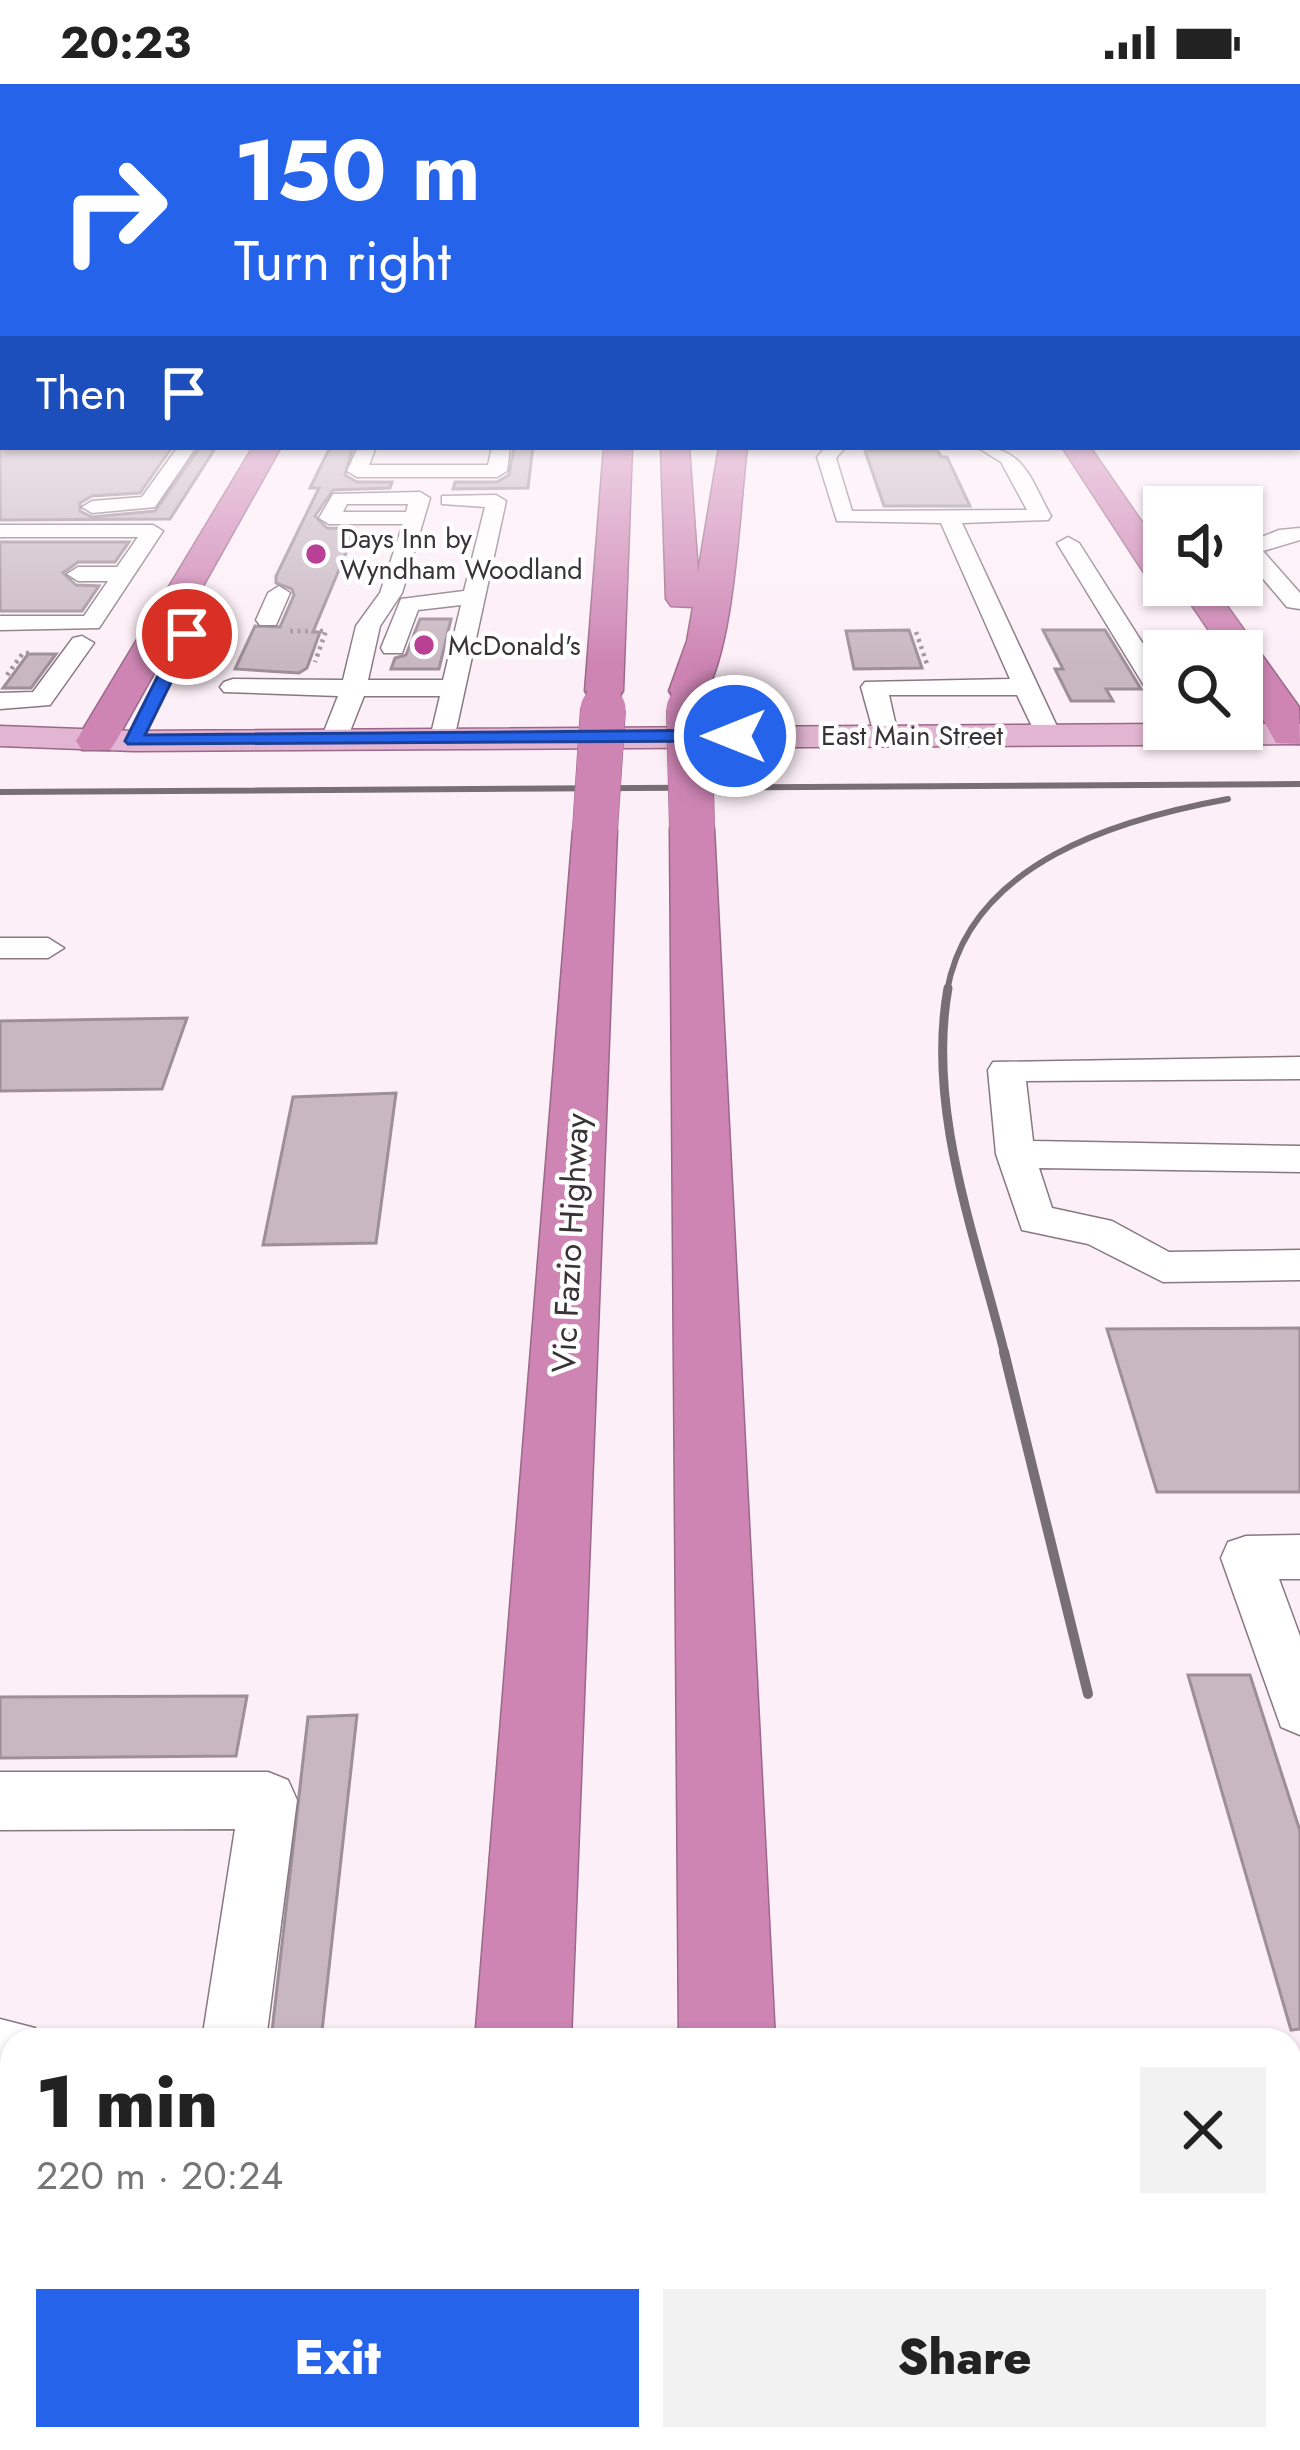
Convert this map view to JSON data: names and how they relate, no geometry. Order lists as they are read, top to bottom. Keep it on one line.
{"streets":{"highway":["Vic Fazio Highway"],"main road":["East Main Street"]},"places":["Days Inn by Wyndham Woodland","McDonald's"],"page":{"status":"20:23","turn":["150 m","Turn right"],"then":"Then","heading":["1 min","220 m · 20:24"],"buttons":["Exit","Share"]}}
